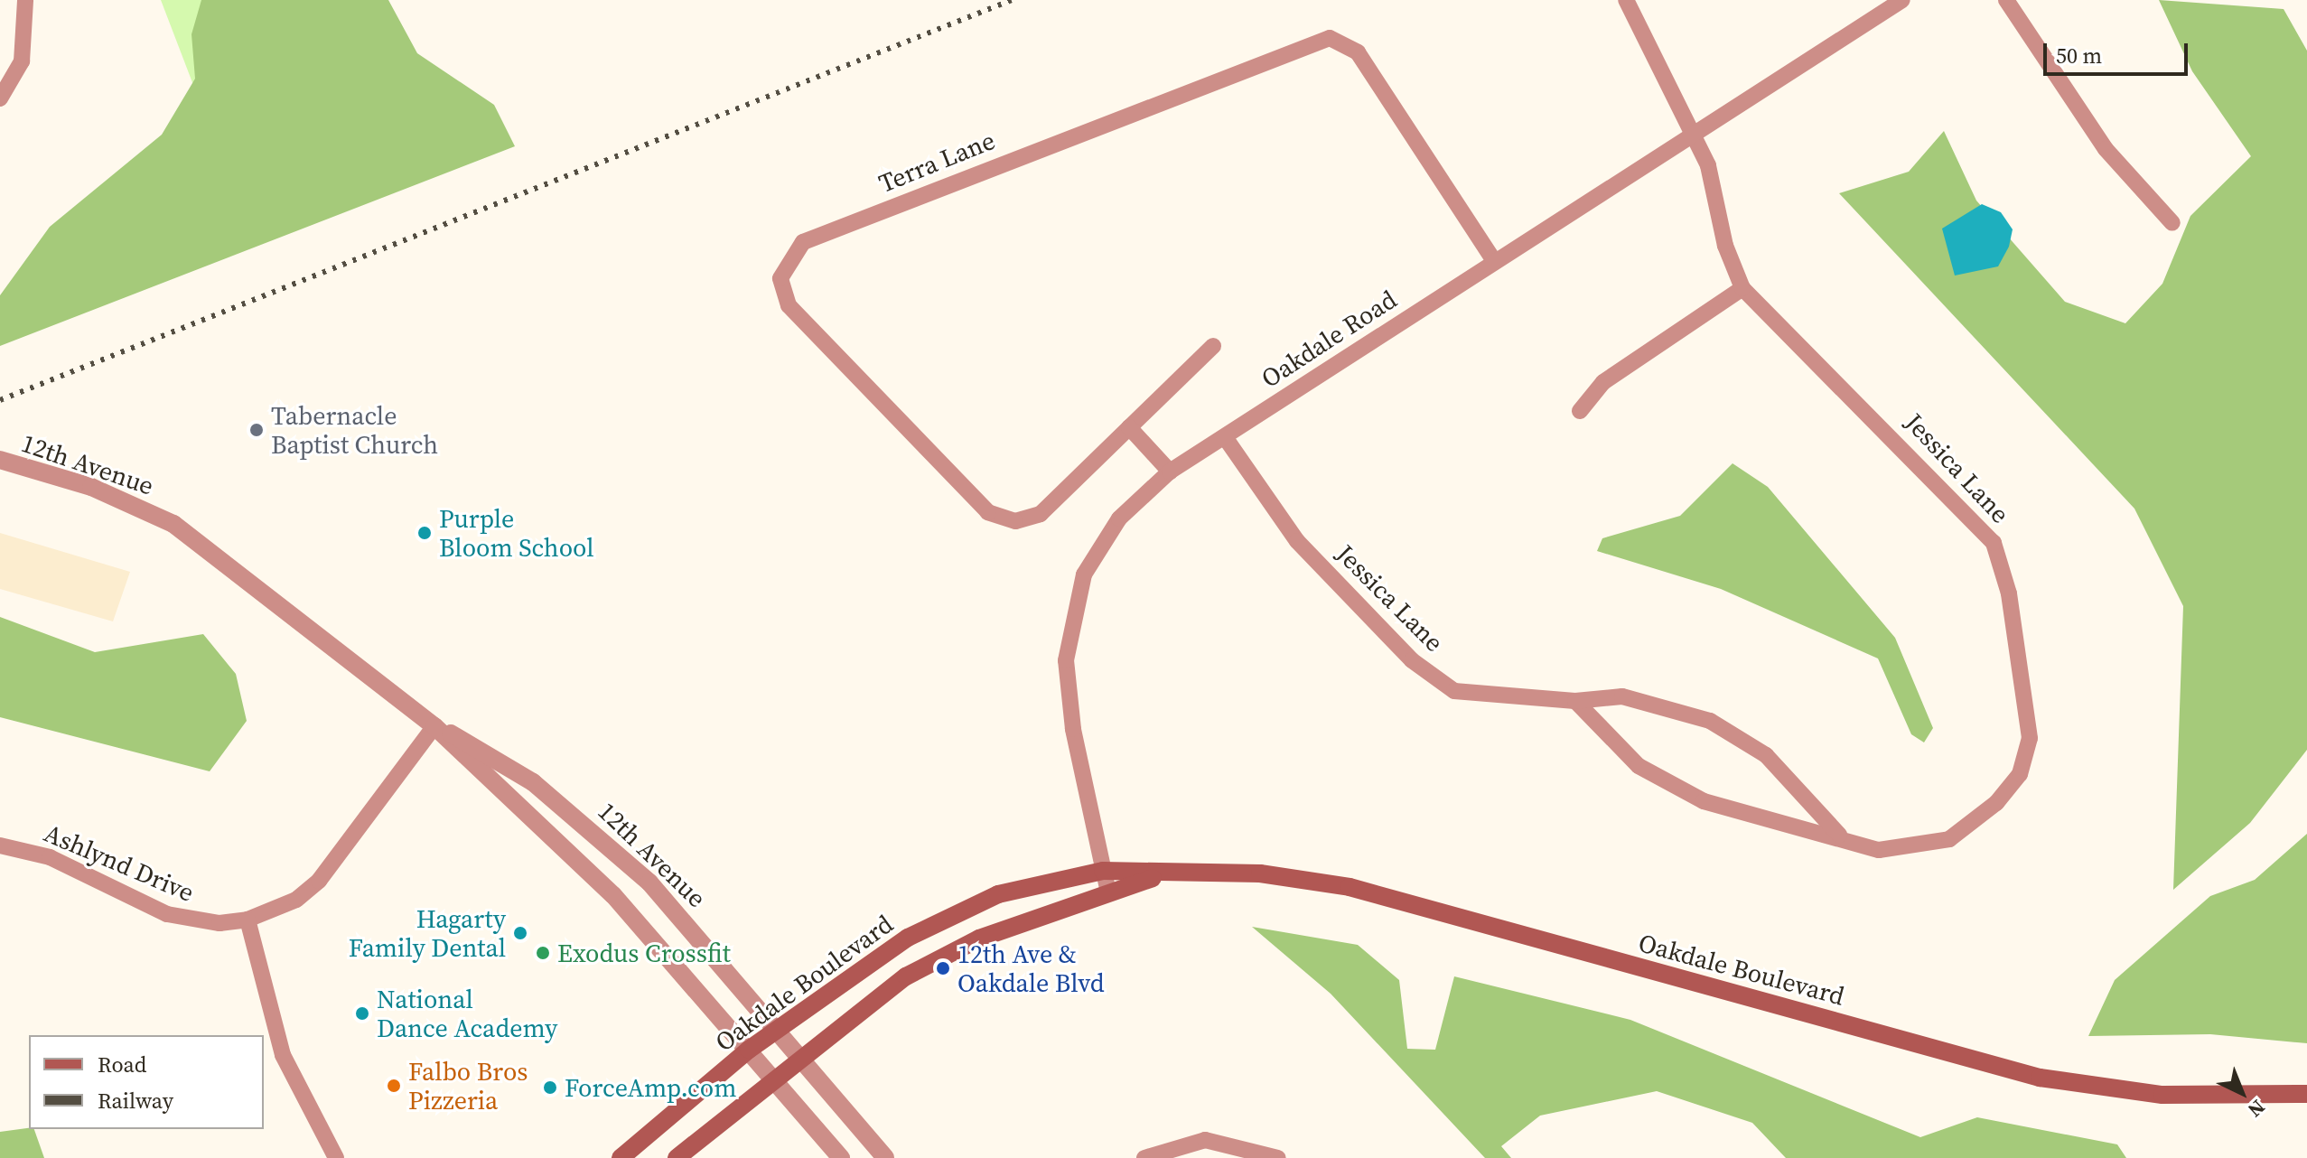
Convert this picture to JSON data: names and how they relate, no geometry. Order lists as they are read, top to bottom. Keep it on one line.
{"streets":{"main road":["Oakdale Boulevard"],"street":["Terra Lane","Oakdale Road","12th Avenue","Jessica Lane","Ashlynd Drive"]},"crossings":[["Terra Lane","Oakdale Road"],["Oakdale Road","Jessica Lane"],["Oakdale Road","Oakdale Boulevard"],["12th Avenue","Ashlynd Drive"],["12th Avenue","Oakdale Boulevard"]],"places":["Tabernacle Baptist Church","Purple Bloom School","Hagarty Family Dental","Exodus Crossfit","12th Ave & Oakdale Blvd","National Dance Academy","Falbo Bros Pizzeria","ForceAmp.com"],"legend":["Road","Railway"],"scale_bar":"50 m","north":"bottom right"}
